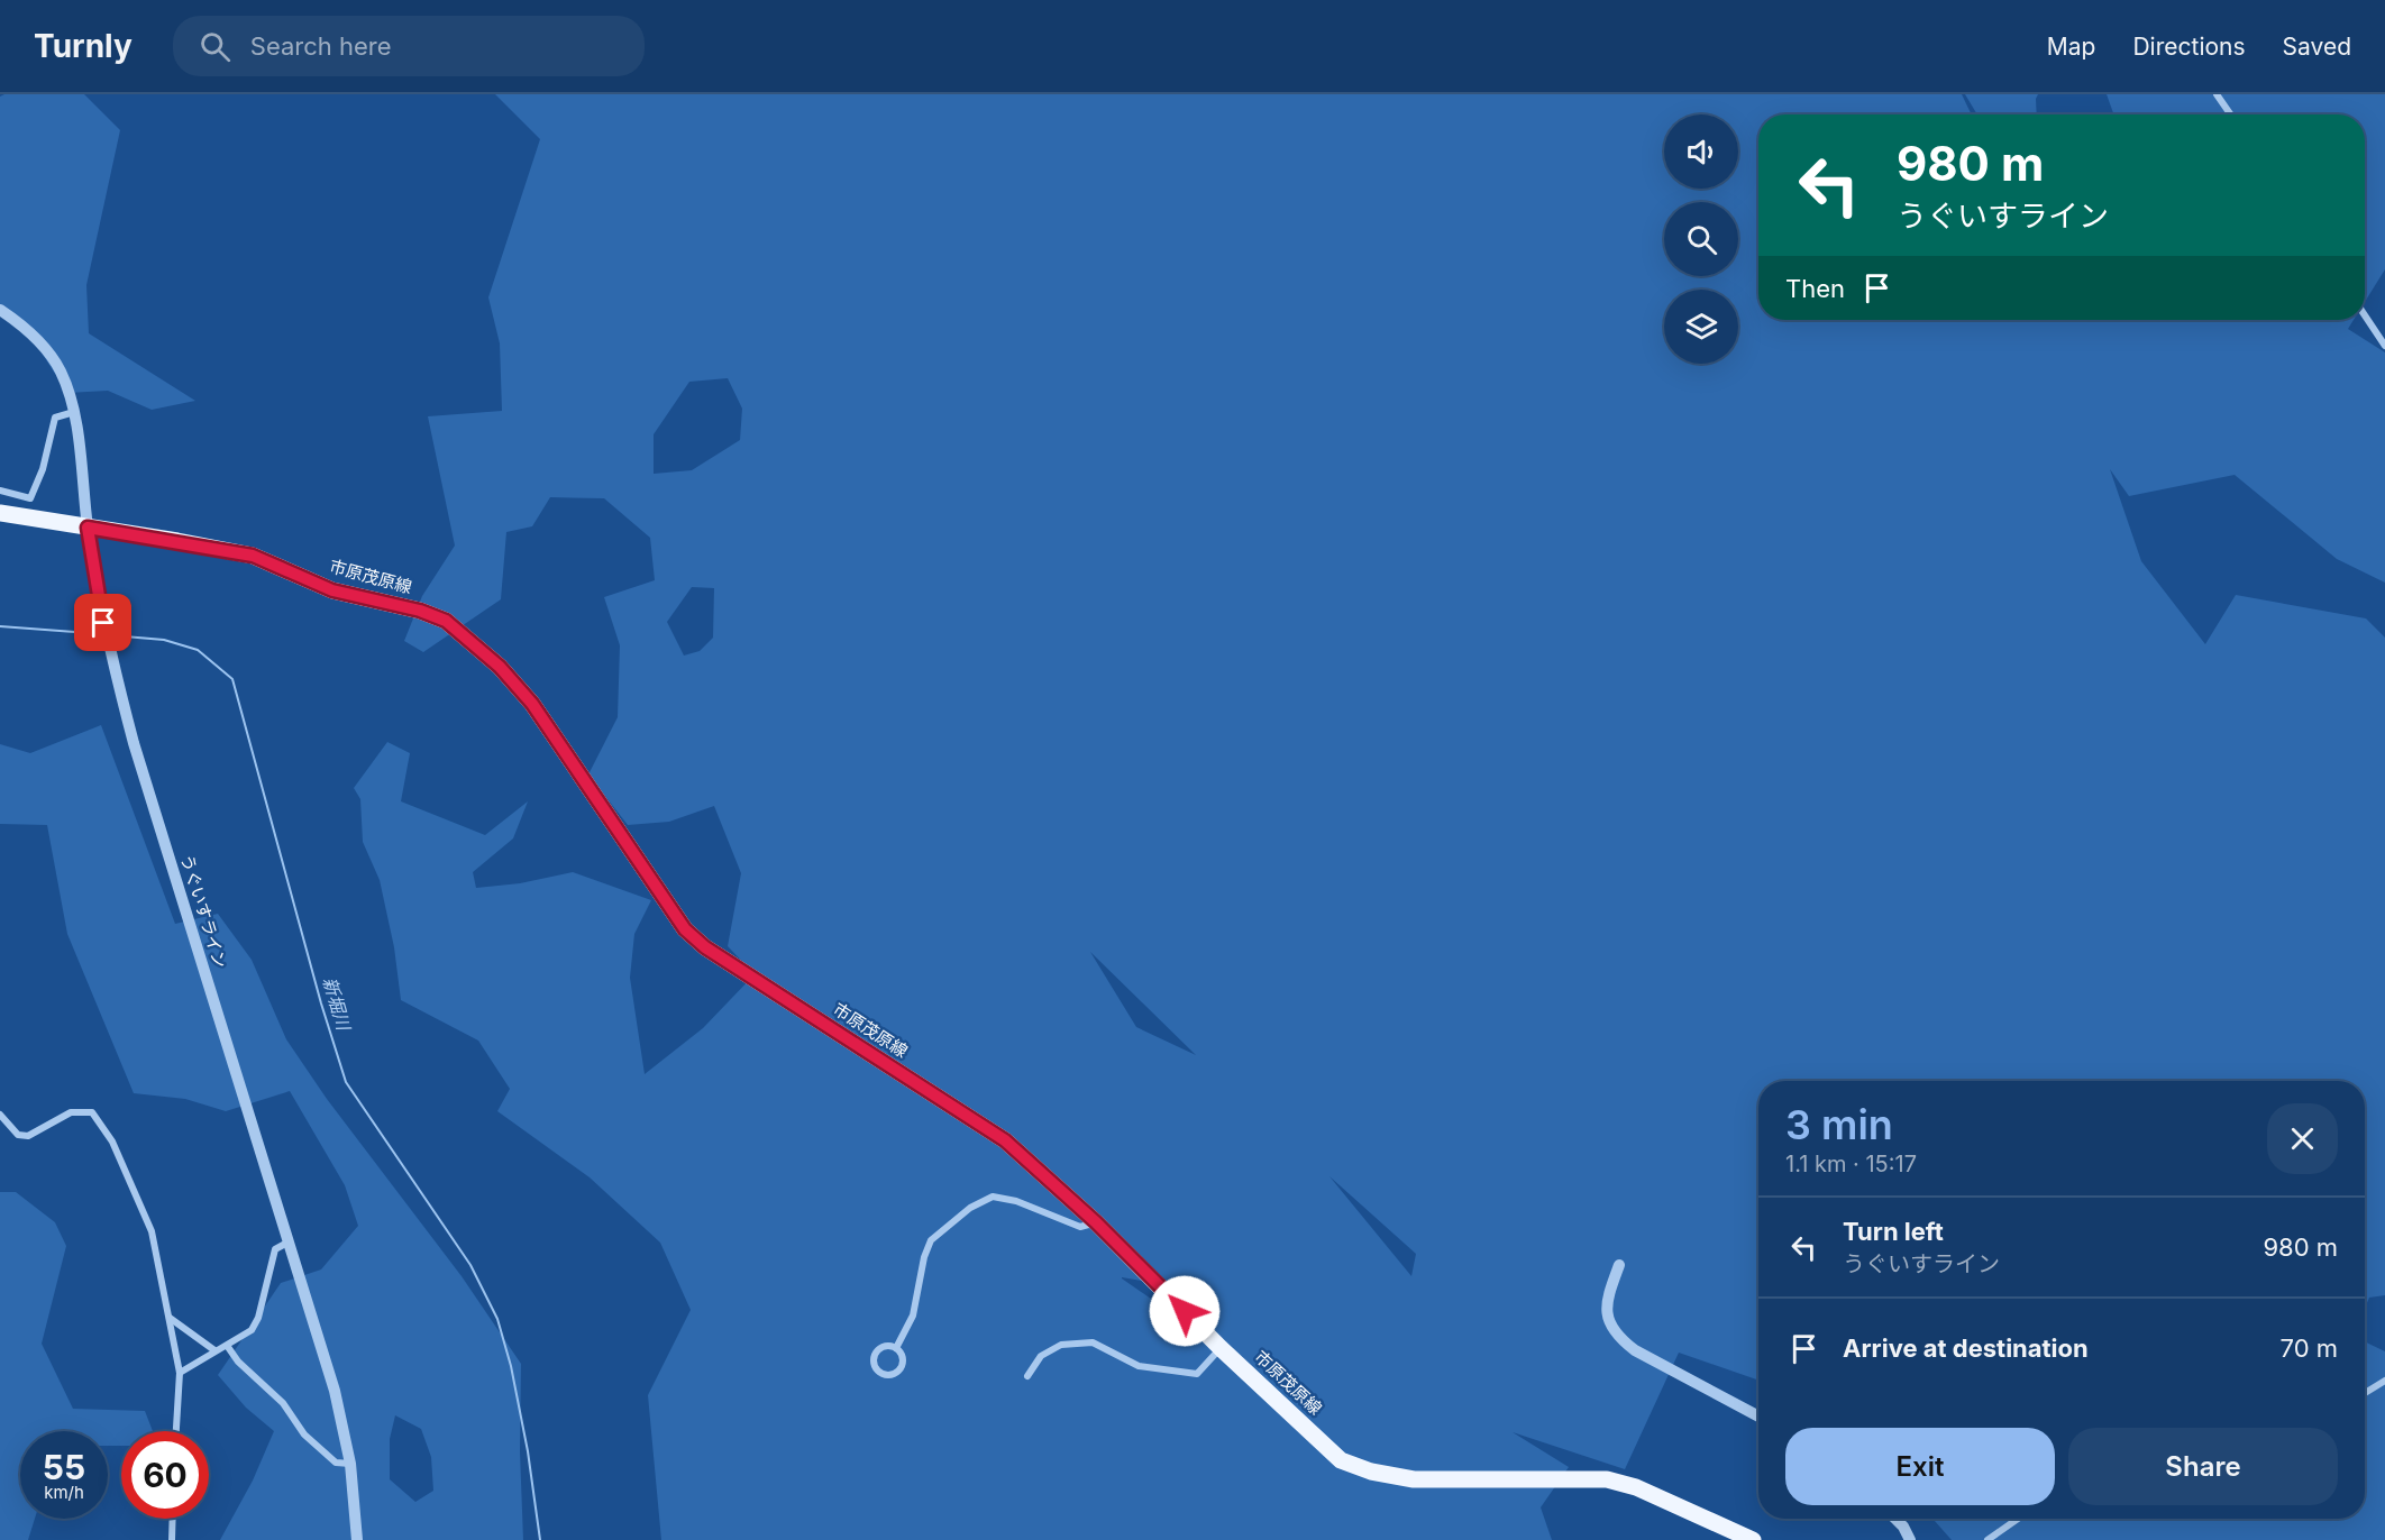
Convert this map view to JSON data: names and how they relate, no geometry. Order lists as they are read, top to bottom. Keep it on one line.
{"streets":{"main road":["市原茂原線"],"street":["うぐいすライン"]},"crossings":[["市原茂原線","うぐいすライン"]],"water":["新堀川"],"page":{"header":"Turnly","search":"Search here","nav":["Map","Directions","Saved"],"turn":["980 m","うぐいすライン"],"then":"Then","heading":["3 min","1.1 km · 15:17"],"list":[{"name":"Turn left","note":"うぐいすライン","value":"980 m"},{"name":"Arrive at destination","value":"70 m"}],"buttons":["Exit","Share"],"speed":"55 km/h","limit":"60"}}
